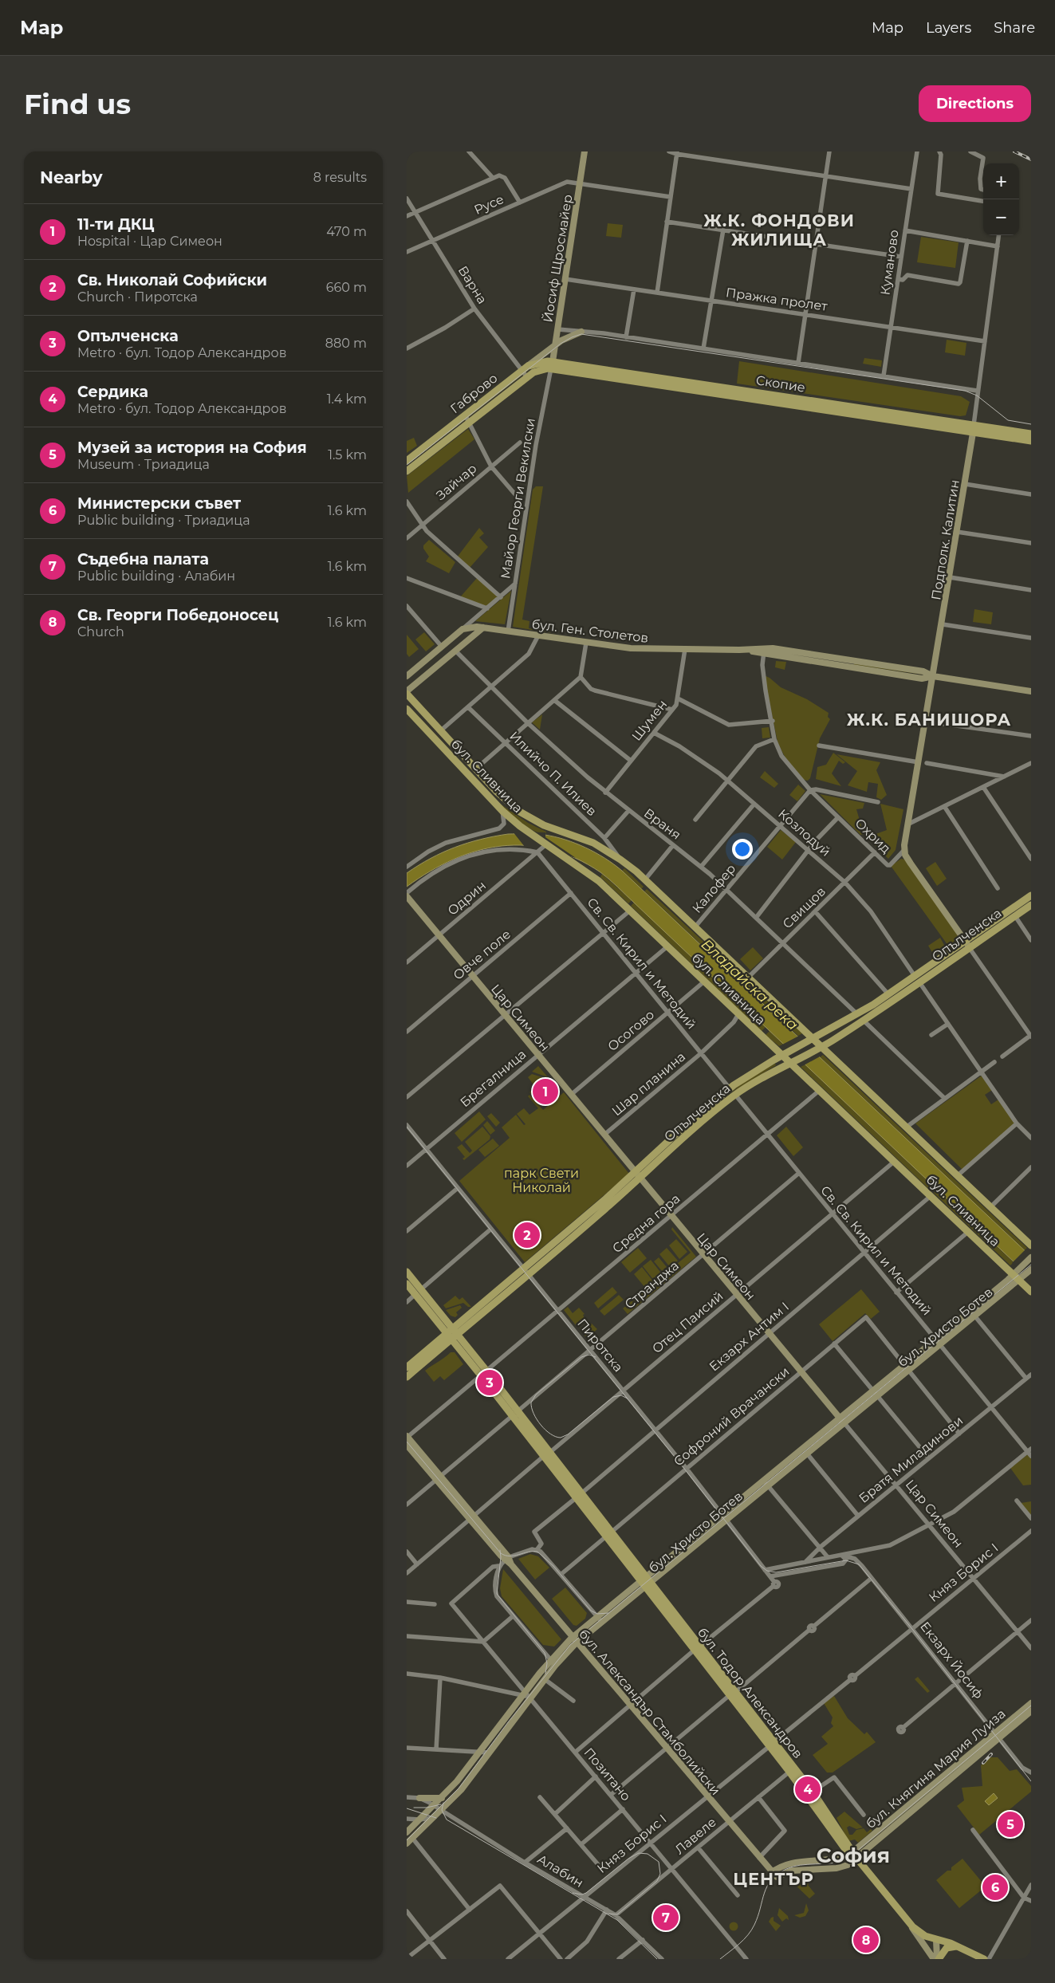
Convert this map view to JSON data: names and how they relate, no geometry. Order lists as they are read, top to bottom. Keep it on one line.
{"streets":{"main road":["Йосиф Щросмайер","Скопие","Габрово","Подполк. Калитин","бул. Ген. Столетов","бул. Сливница","Охрид","Опълченска","Цар Симеон","бул. Христо Ботев","бул. Тодор Александров","бул. Александър Стамболийски","бул. Княгиня Мария Луиза"],"street":["Русе","Куманово","Варна","Пражка пролет","Зайчар","Майор Георги Векилски","Шумен","Илийчо П. Илиев","Враня","Козлодуй","Калофер","Одрин","Свищов","Овче поле","Св. Св. Кирил и Методий","Осогово","Брегалница","Шар планина","Средна гора","Странджа","Отец Паисий","Екзарх Антим I","Пиротска","Софроний Врачански","Братя Миладинови","Княз Борис I","Екзарх Йосиф","Позитано","Лавеле","Алабин"]},"crossings":[["Русе","Йосиф Щросмайер"],["Русе","Варна"],["Йосиф Щросмайер","Пражка пролет"],["Йосиф Щросмайер","Скопие"],["Йосиф Щросмайер","Габрово"],["Йосиф Щросмайер","Майор Георги Векилски"],["Куманово","Пражка пролет"],["Куманово","Скопие"],["Варна","Скопие"],["Варна","Габрово"],["Пражка пролет","Подполк. Калитин"],["Скопие","Габрово"],["Скопие","Майор Георги Векилски"],["Скопие","Подполк. Калитин"],["Майор Георги Векилски","бул. Ген. Столетов"],["Подполк. Калитин","бул. Ген. Столетов"],["Подполк. Калитин","Охрид"],["бул. Ген. Столетов","Шумен"],["бул. Ген. Столетов","Охрид"],["Шумен","Враня"],["Шумен","Козлодуй"],["Илийчо П. Илиев","бул. Сливница"],["бул. Сливница","Калофер"],["бул. Сливница","Одрин"],["бул. Сливница","Свищов"],["бул. Сливница","Опълченска"],["бул. Сливница","Осогово"],["бул. Сливница","Брегалница"],["бул. Сливница","Шар планина"],["бул. Сливница","Средна гора"],["бул. Сливница","Отец Паисий"],["бул. Сливница","бул. Христо Ботев"],["бул. Сливница","Екзарх Антим I"],["Враня","Калофер"],["Враня","Свищов"],["Враня","Опълченска"],["Козлодуй","Калофер"],["Козлодуй","Свищов"],["Козлодуй","Опълченска"],["Охрид","Калофер"],["Охрид","Свищов"],["Охрид","Опълченска"],["Одрин","Св. Св. Кирил и Методий"],["Одрин","Цар Симеон"],["Опълченска","Св. Св. Кирил и Методий"],["Опълченска","Цар Симеон"],["Опълченска","Пиротска"],["Опълченска","бул. Тодор Александров"],["Овче поле","Св. Св. Кирил и Методий"],["Овче поле","Цар Симеон"],["Св. Св. Кирил и Методий","Осогово"],["Св. Св. Кирил и Методий","Брегалница"],["Св. Св. Кирил и Методий","Шар планина"],["Св. Св. Кирил и Методий","Средна гора"],["Св. Св. Кирил и Методий","Странджа"],["Св. Св. Кирил и Методий","Отец Паисий"],["Св. Св. Кирил и Методий","бул. Христо Ботев"],["Св. Св. Кирил и Методий","Екзарх Антим I"],["Св. Св. Кирил и Методий","Братя Миладинови"],["Цар Симеон","Осогово"],["Цар Симеон","Брегалница"],["Цар Симеон","Шар планина"],["Цар Симеон","Средна гора"],["Цар Симеон","Странджа"],["Цар Симеон","Отец Паисий"],["Цар Симеон","бул. Христо Ботев"],["Цар Симеон","Екзарх Антим I"],["Цар Симеон","Софроний Врачански"],["Цар Симеон","Братя Миладинови"],["Цар Симеон","Княз Борис I"],["Брегалница","Пиротска"],["Средна гора","Пиротска"],["Средна гора","бул. Тодор Александров"],["Средна гора","бул. Александър Стамболийски"],["Странджа","Пиротска"],["Странджа","бул. Тодор Александров"],["Странджа","бул. Александър Стамболийски"],["Отец Паисий","Пиротска"],["Отец Паисий","бул. Тодор Александров"],["Отец Паисий","бул. Александър Стамболийски"],["бул. Христо Ботев","Пиротска"],["бул. Христо Ботев","Софроний Врачански"],["бул. Христо Ботев","бул. Тодор Александров"],["бул. Христо Ботев","бул. Александър Стамболийски"],["бул. Христо Ботев","Позитано"],["бул. Христо Ботев","Алабин"],["Екзарх Антим I","Пиротска"],["Екзарх Антим I","бул. Тодор Александров"],["Пиротска","Софроний Врачански"],["Пиротска","бул. Тодор Александров"],["Софроний Врачански","бул. Тодор Александров"],["Княз Борис I","Екзарх Йосиф"],["Княз Борис I","бул. Тодор Александров"],["Княз Борис I","бул. Александър Стамболийски"],["Княз Борис I","Позитано"],["Княз Борис I","Алабин"],["Екзарх Йосиф","бул. Княгиня Мария Луиза"],["бул. Тодор Александров","бул. Княгиня Мария Луиза"],["бул. Тодор Александров","Лавеле"],["бул. Александър Стамболийски","бул. Княгиня Мария Луиза"],["бул. Александър Стамболийски","Лавеле"],["Позитано","Лавеле"],["Лавеле","Алабин"]],"districts":["Ж.К. ФОНДОВИ ЖИЛИЩА","Ж.К. БАНИШОРА","София","ЦЕНТЪР"],"water":["Владайска река"],"parks":["парк Свети Николай"],"page":{"header":"Map","nav":["Map","Layers","Share"],"buttons":"Directions","title":"Find us","heading":["Nearby","8 results"],"map_buttons":["+","−"],"list":[{"mark":"1","name":"11-ти ДКЦ","note":"Hospital · Цар Симеон","value":"470 m"},{"mark":"2","name":"Св. Николай Софийски","note":"Church · Пиротска","value":"660 m"},{"mark":"3","name":"Опълченска","note":"Metro · бул. Тодор Александров","value":"880 m"},{"mark":"4","name":"Сердика","note":"Metro · бул. Тодор Александров","value":"1.4 km"},{"mark":"5","name":"Музей за история на София","note":"Museum · Триадица","value":"1.5 km"},{"mark":"6","name":"Министерски съвет","note":"Public building · Триадица","value":"1.6 km"},{"mark":"7","name":"Съдебна палата","note":"Public building · Алабин","value":"1.6 km"},{"mark":"8","name":"Св. Георги Победоносец","note":"Church","value":"1.6 km"}],"pins":["1","2","3","4","5","6","7","8"]}}
